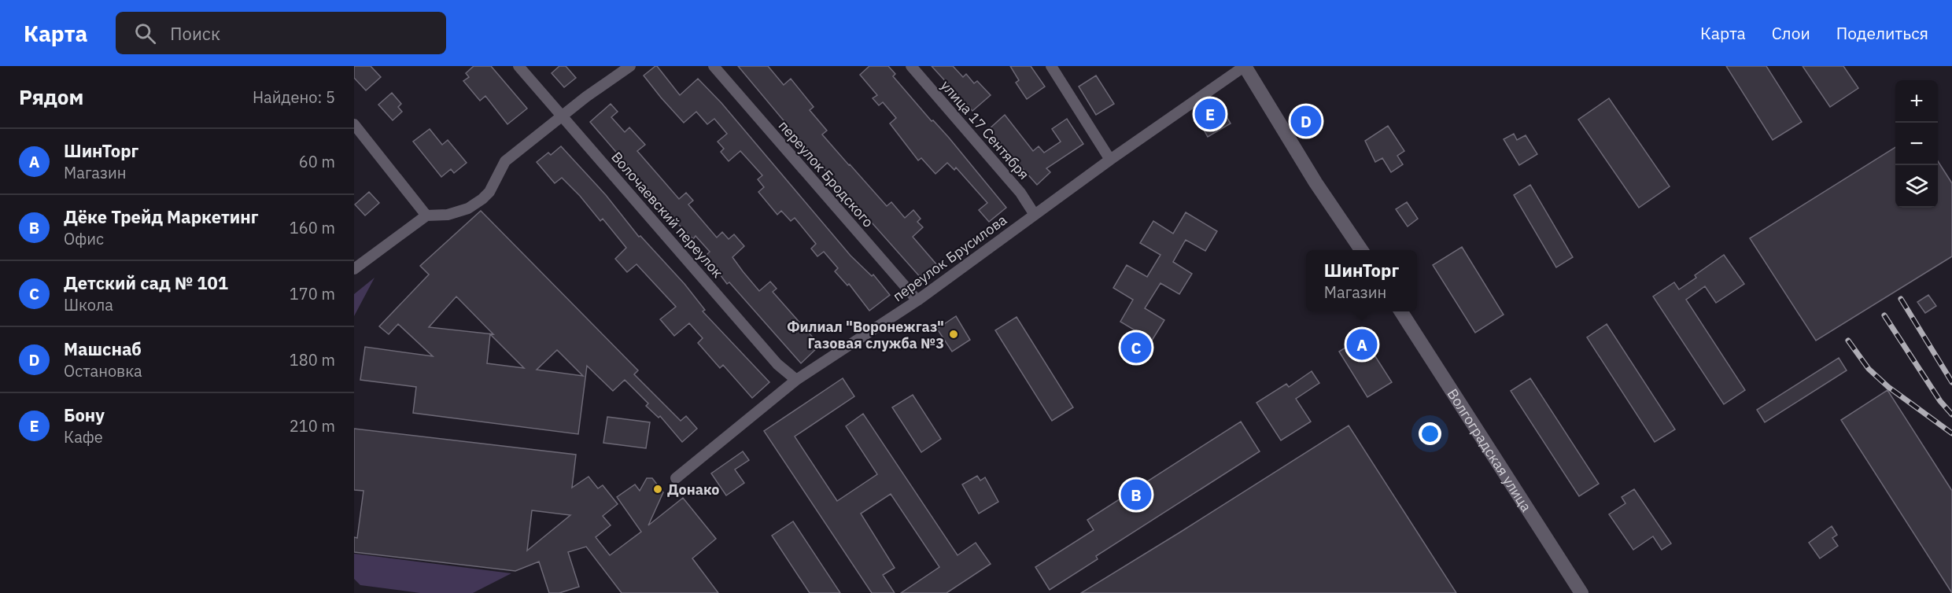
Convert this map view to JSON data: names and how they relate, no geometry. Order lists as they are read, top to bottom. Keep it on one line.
{"streets":{"main road":["Волгоградская улица"],"street":["улица 17 Сентября","переулок Бродского","Волочаевский переулок","переулок Брусилова"]},"crossings":[["улица 17 Сентября","переулок Брусилова"],["переулок Бродского","переулок Брусилова"],["Волочаевский переулок","переулок Брусилова"]],"places":["Филиал \"Воронежгаз\" Газовая служба №3","Донако"],"page":{"header":"Карта","search":"Поиск","nav":["Карта","Слои","Поделиться"],"heading":["Рядом","Найдено: 5"],"map_buttons":["+","−"],"pins":["E","D","A","C","B"],"list":[{"mark":"A","name":"ШинТорг","note":"Магазин","value":"60 m"},{"mark":"B","name":"Дёке Трейд Маркетинг","note":"Офис","value":"160 m"},{"mark":"C","name":"Детский сад № 101","note":"Школа","value":"170 m"},{"mark":"D","name":"Машснаб","note":"Остановка","value":"180 m"},{"mark":"E","name":"Бону","note":"Кафе","value":"210 m"}],"popup":["ШинТорг","Магазин"]}}
